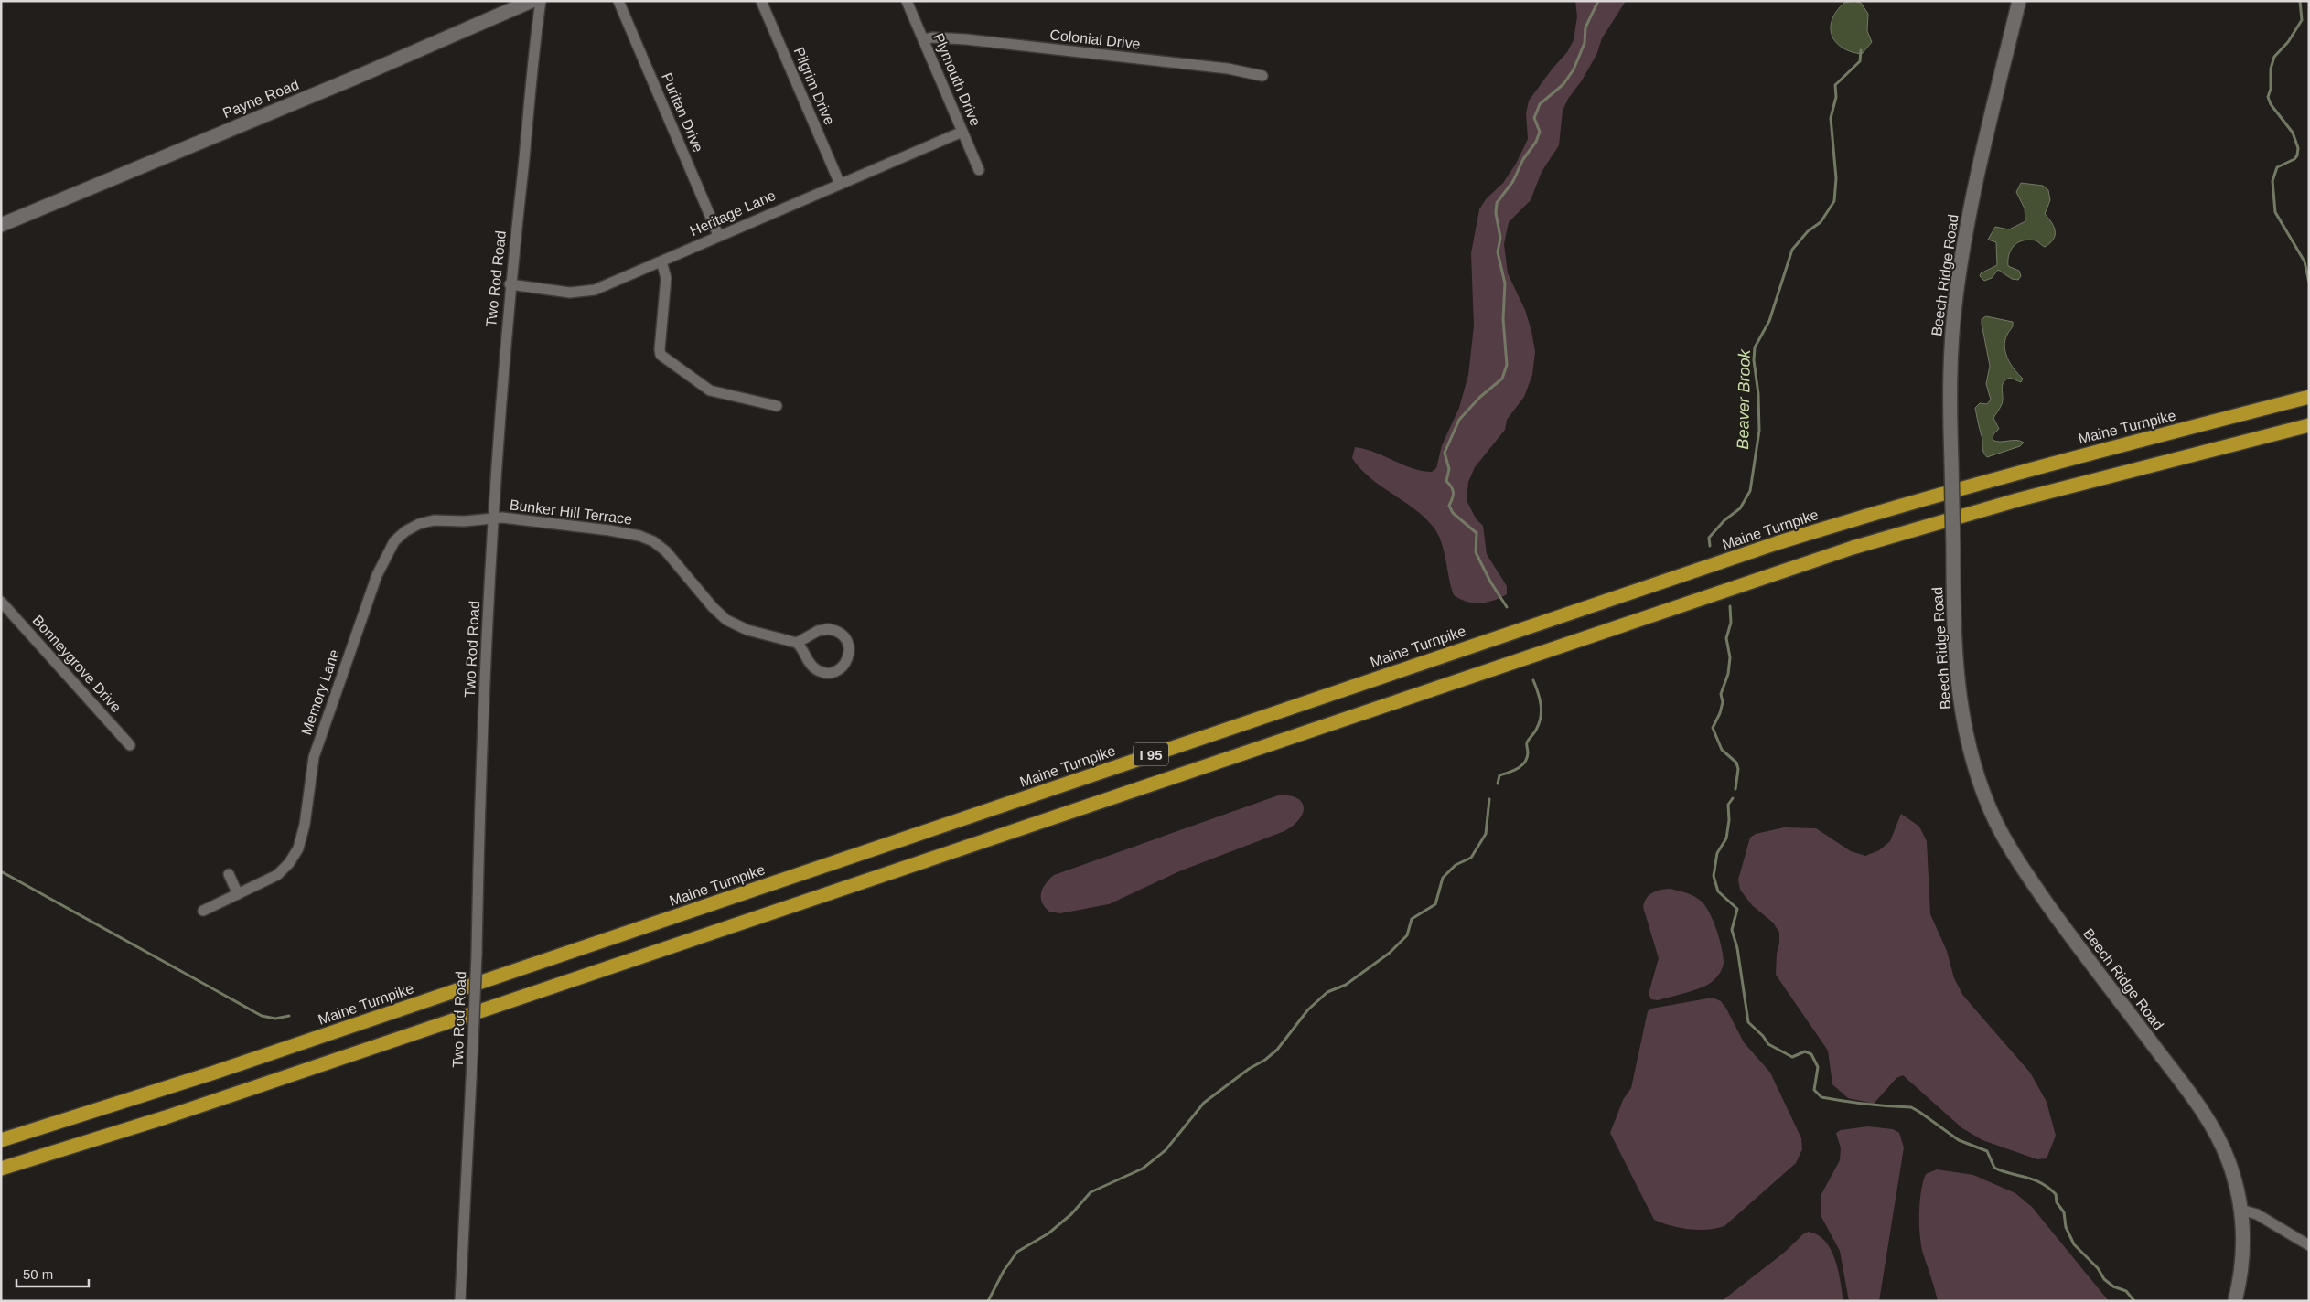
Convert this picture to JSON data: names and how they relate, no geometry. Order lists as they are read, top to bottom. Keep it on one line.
{"streets":{"highway":["Maine Turnpike","I 95"],"street":["Colonial Drive","Plymouth Drive","Pilgrim Drive","Payne Road","Puritan Drive","Heritage Lane","Beech Ridge Road","Two Rod Road","Bunker Hill Terrace","Bonneygrove Drive","Memory Lane"]},"crossings":[["Colonial Drive","Plymouth Drive"],["Plymouth Drive","Heritage Lane"],["Pilgrim Drive","Heritage Lane"],["Puritan Drive","Heritage Lane"],["Heritage Lane","Two Rod Road"],["Two Rod Road","Bunker Hill Terrace"],["Two Rod Road","Memory Lane"],["Bunker Hill Terrace","Memory Lane"]],"water":["Beaver Brook"],"scale_bar":"50 m"}
